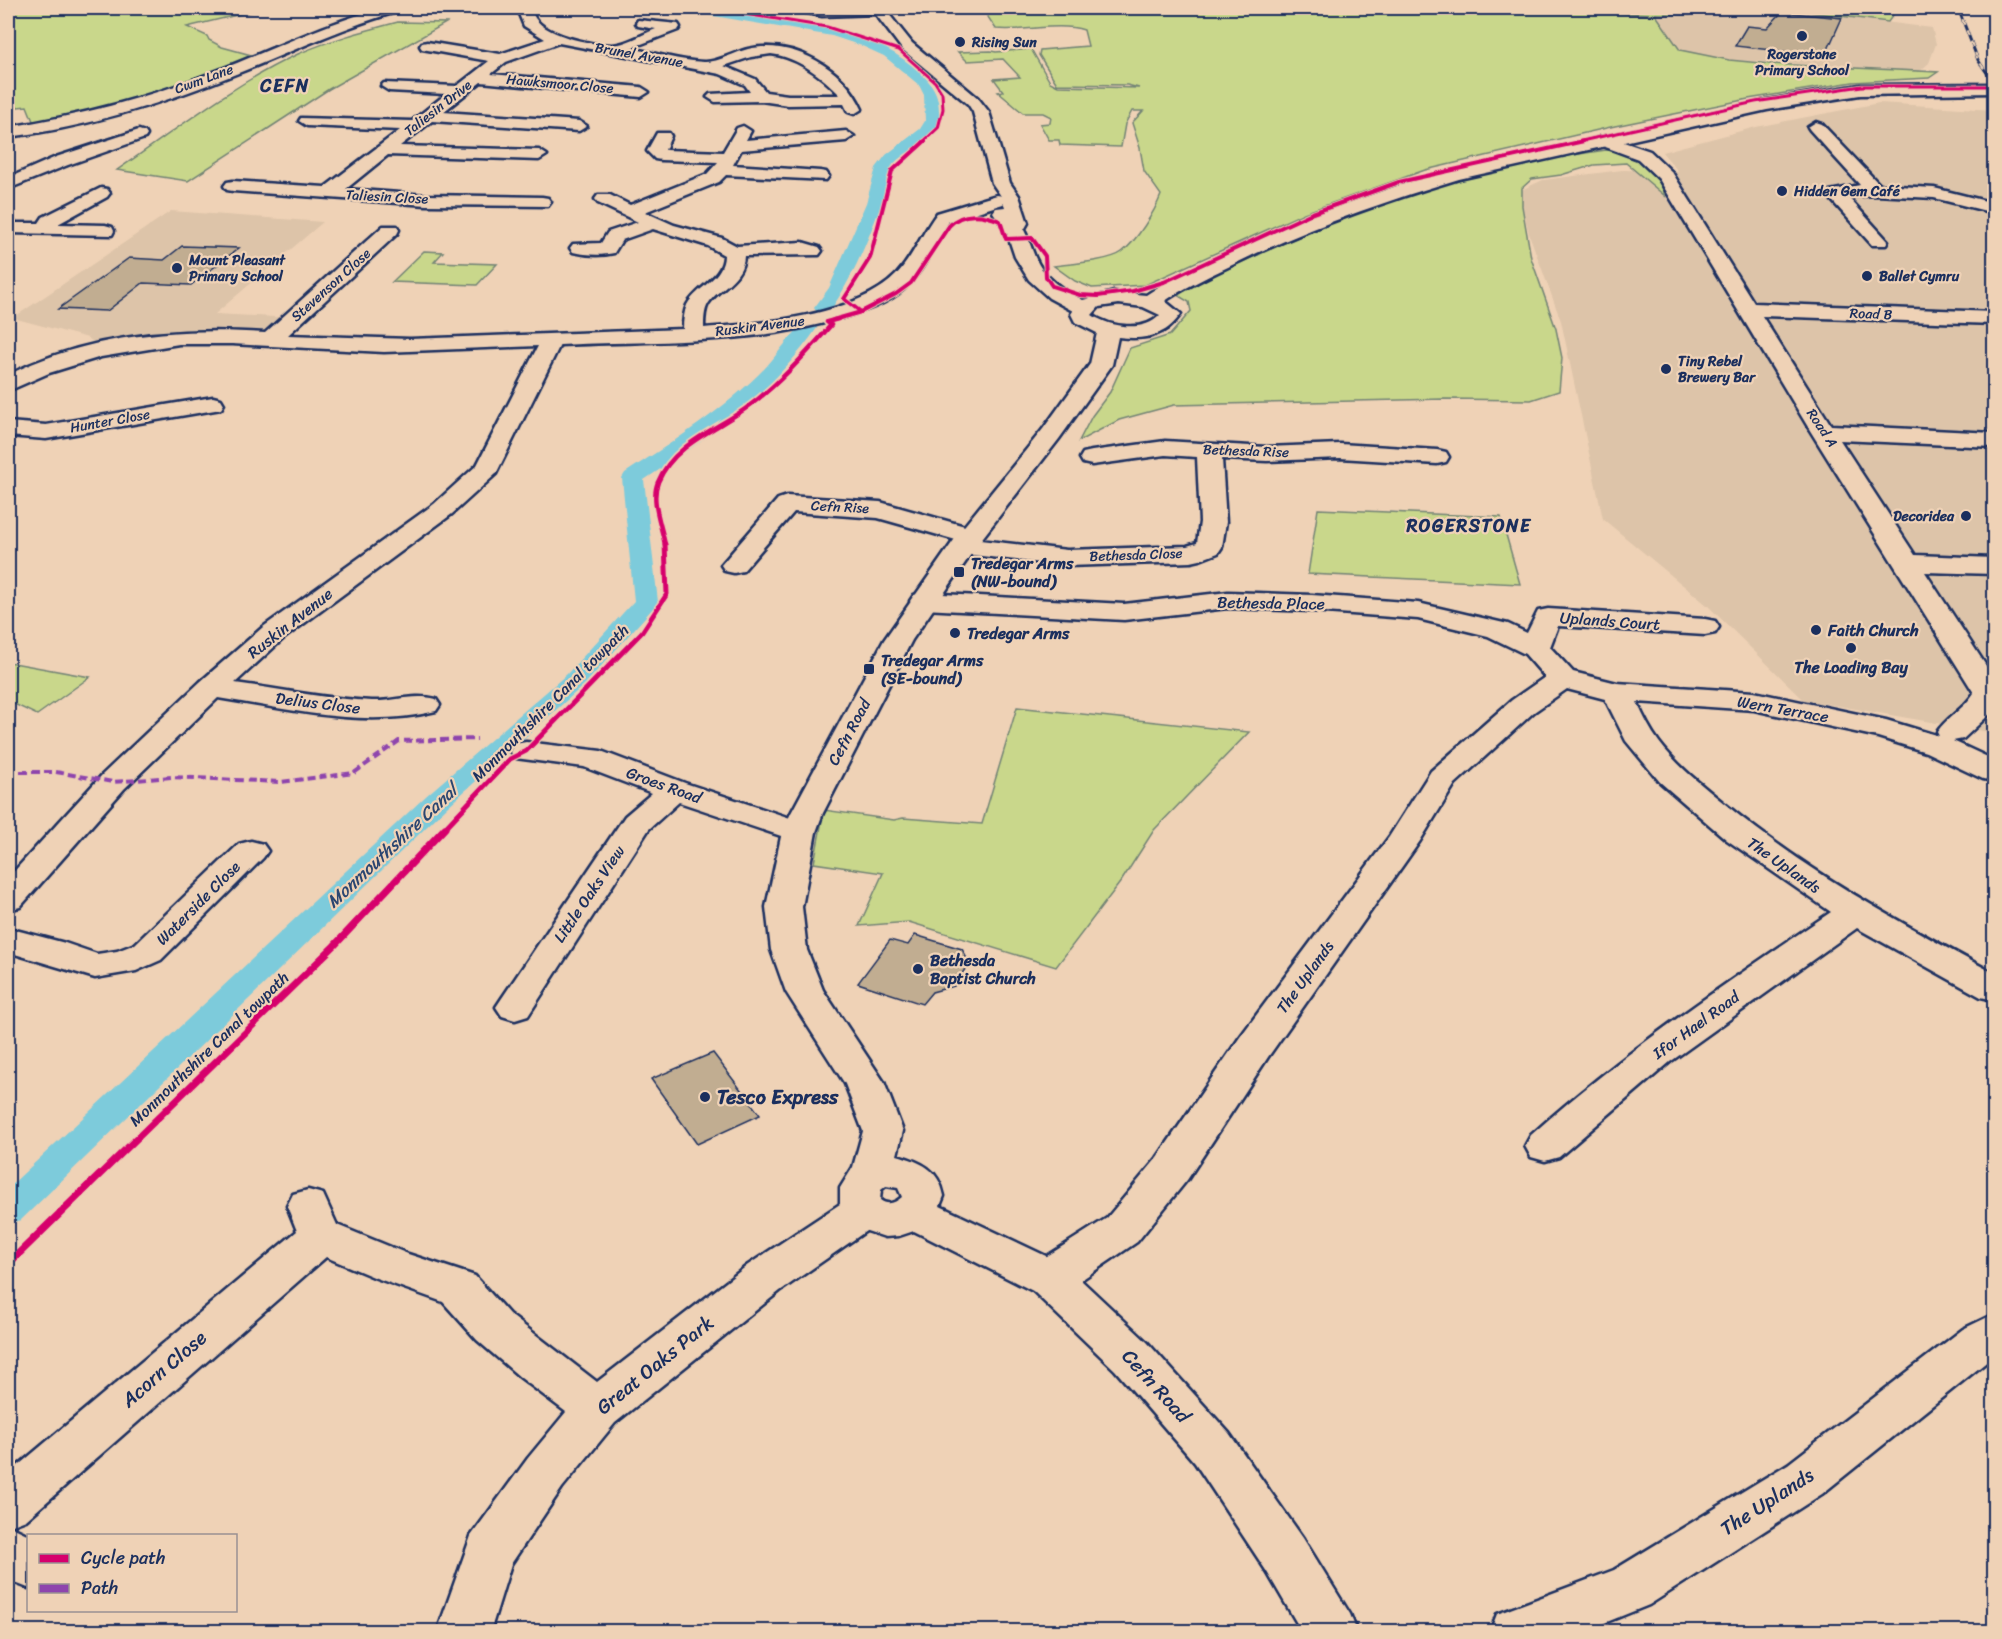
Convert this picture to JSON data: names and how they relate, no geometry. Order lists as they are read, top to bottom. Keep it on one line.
{"streets":{"street":["Brunel Avenue","Cwm Lane","Hawksmoor Close","Taliesin Drive","Taliesin Close","Stevenson Close","Road B","Ruskin Avenue","Hunter Close","Road A","Bethesda Rise","Cefn Rise","Bethesda Close","Bethesda Place","Uplands Court","Delius Close","Wern Terrace","Cefn Road","Groes Road","The Uplands","Little Oaks View","Waterside Close","Ifor Hael Road","Great Oaks Park","Acorn Close"],"cycle path":["Monmouthshire Canal towpath"]},"crossings":[["Brunel Avenue","Taliesin Drive"],["Hawksmoor Close","Taliesin Drive"],["Taliesin Drive","Taliesin Close"],["Stevenson Close","Ruskin Avenue"],["Road B","Road A"],["Ruskin Avenue","Delius Close"],["Bethesda Rise","Bethesda Close"],["Cefn Rise","Bethesda Close"],["Cefn Rise","Cefn Road"],["Bethesda Close","Cefn Road"],["Bethesda Place","Uplands Court"],["Bethesda Place","Wern Terrace"],["Bethesda Place","Cefn Road"],["Bethesda Place","The Uplands"],["Wern Terrace","The Uplands"],["Cefn Road","Groes Road"],["Cefn Road","The Uplands"],["Cefn Road","Great Oaks Park"],["Groes Road","Little Oaks View"],["The Uplands","Ifor Hael Road"],["Great Oaks Park","Acorn Close"]],"districts":["CEFN","ROGERSTONE"],"water":["Monmouthshire Canal"],"places":{"other":["Rogerstone Primary School","Rising Sun","Hidden Gem Café","Mount Pleasant Primary School","Ballet Cymru","Tiny Rebel Brewery Bar","Decoridea","Faith Church","Tredegar Arms","The Loading Bay","Bethesda Baptist Church","Tesco Express"],"transit":["Tredegar Arms (NW-bound)","Tredegar Arms (SE-bound)"]},"legend":["Cycle path","Path"]}
